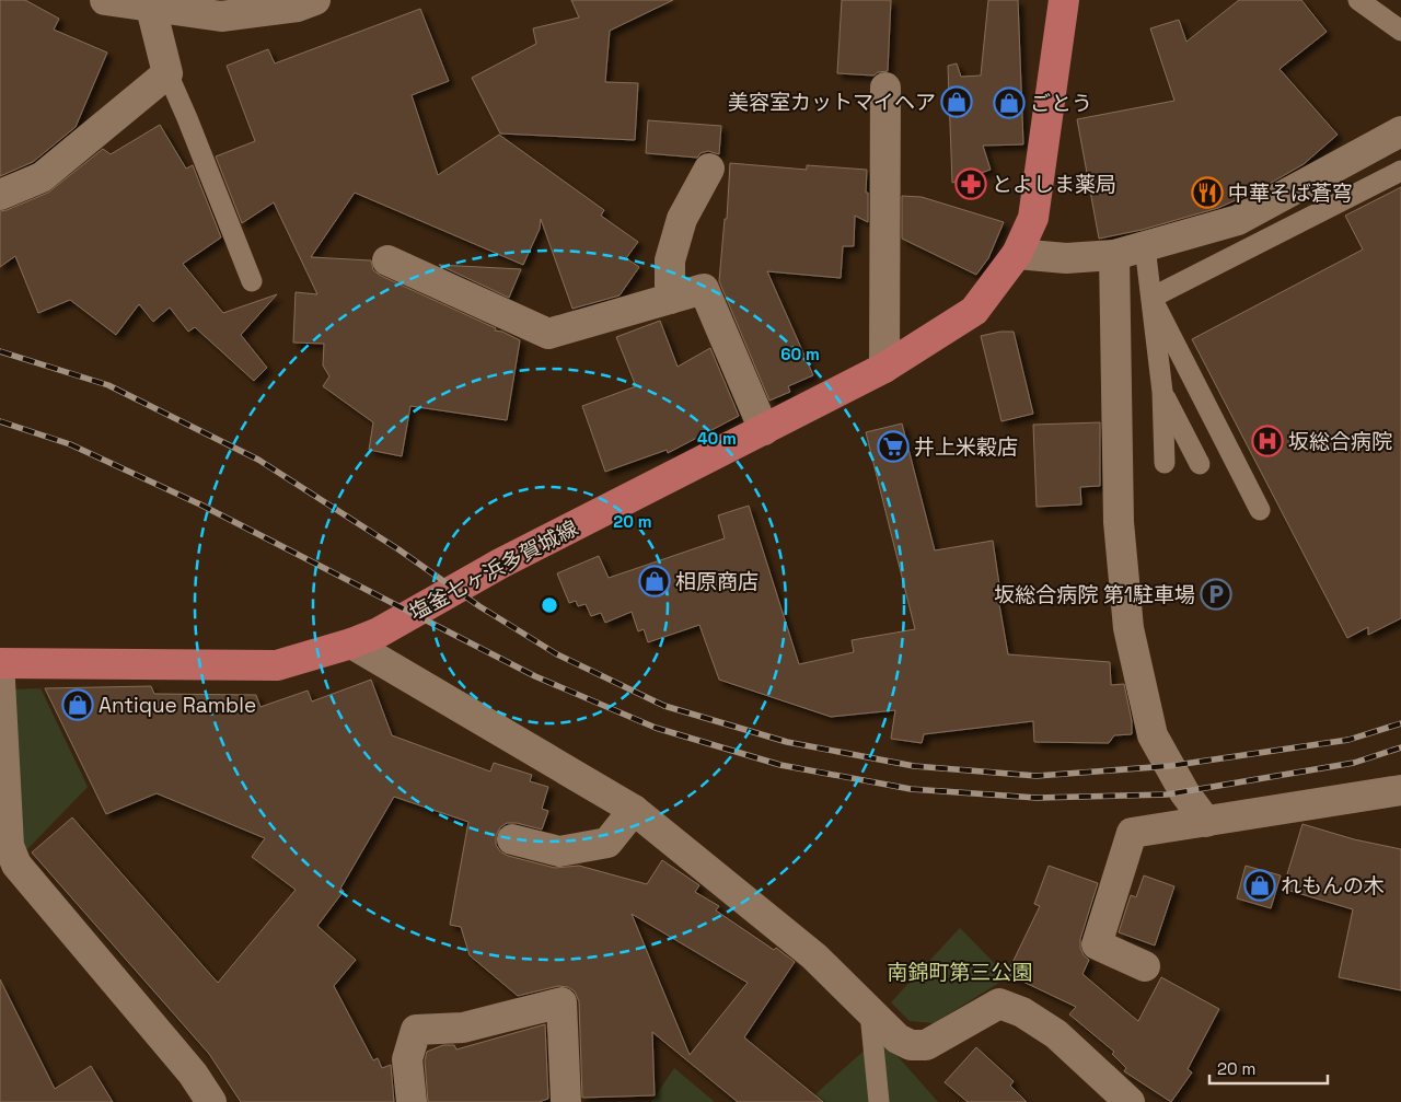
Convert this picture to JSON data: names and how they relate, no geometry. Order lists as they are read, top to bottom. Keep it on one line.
{"streets":{"main road":["塩釜七ヶ浜多賀城線"]},"parks":["南錦町第三公園"],"places":{"shop":["美容室カットマイヘア","ごとう","相原商店","Antique Ramble","れもんの木"],"pharmacy":["とよしま薬局"],"restaurant":["中華そば蒼穹"],"hospital":["坂総合病院"],"supermarket":["井上米穀店"],"parking":["坂総合病院 第1駐車場"]},"scale_bar":"20 m","rings":["60 m","40 m","20 m"]}
